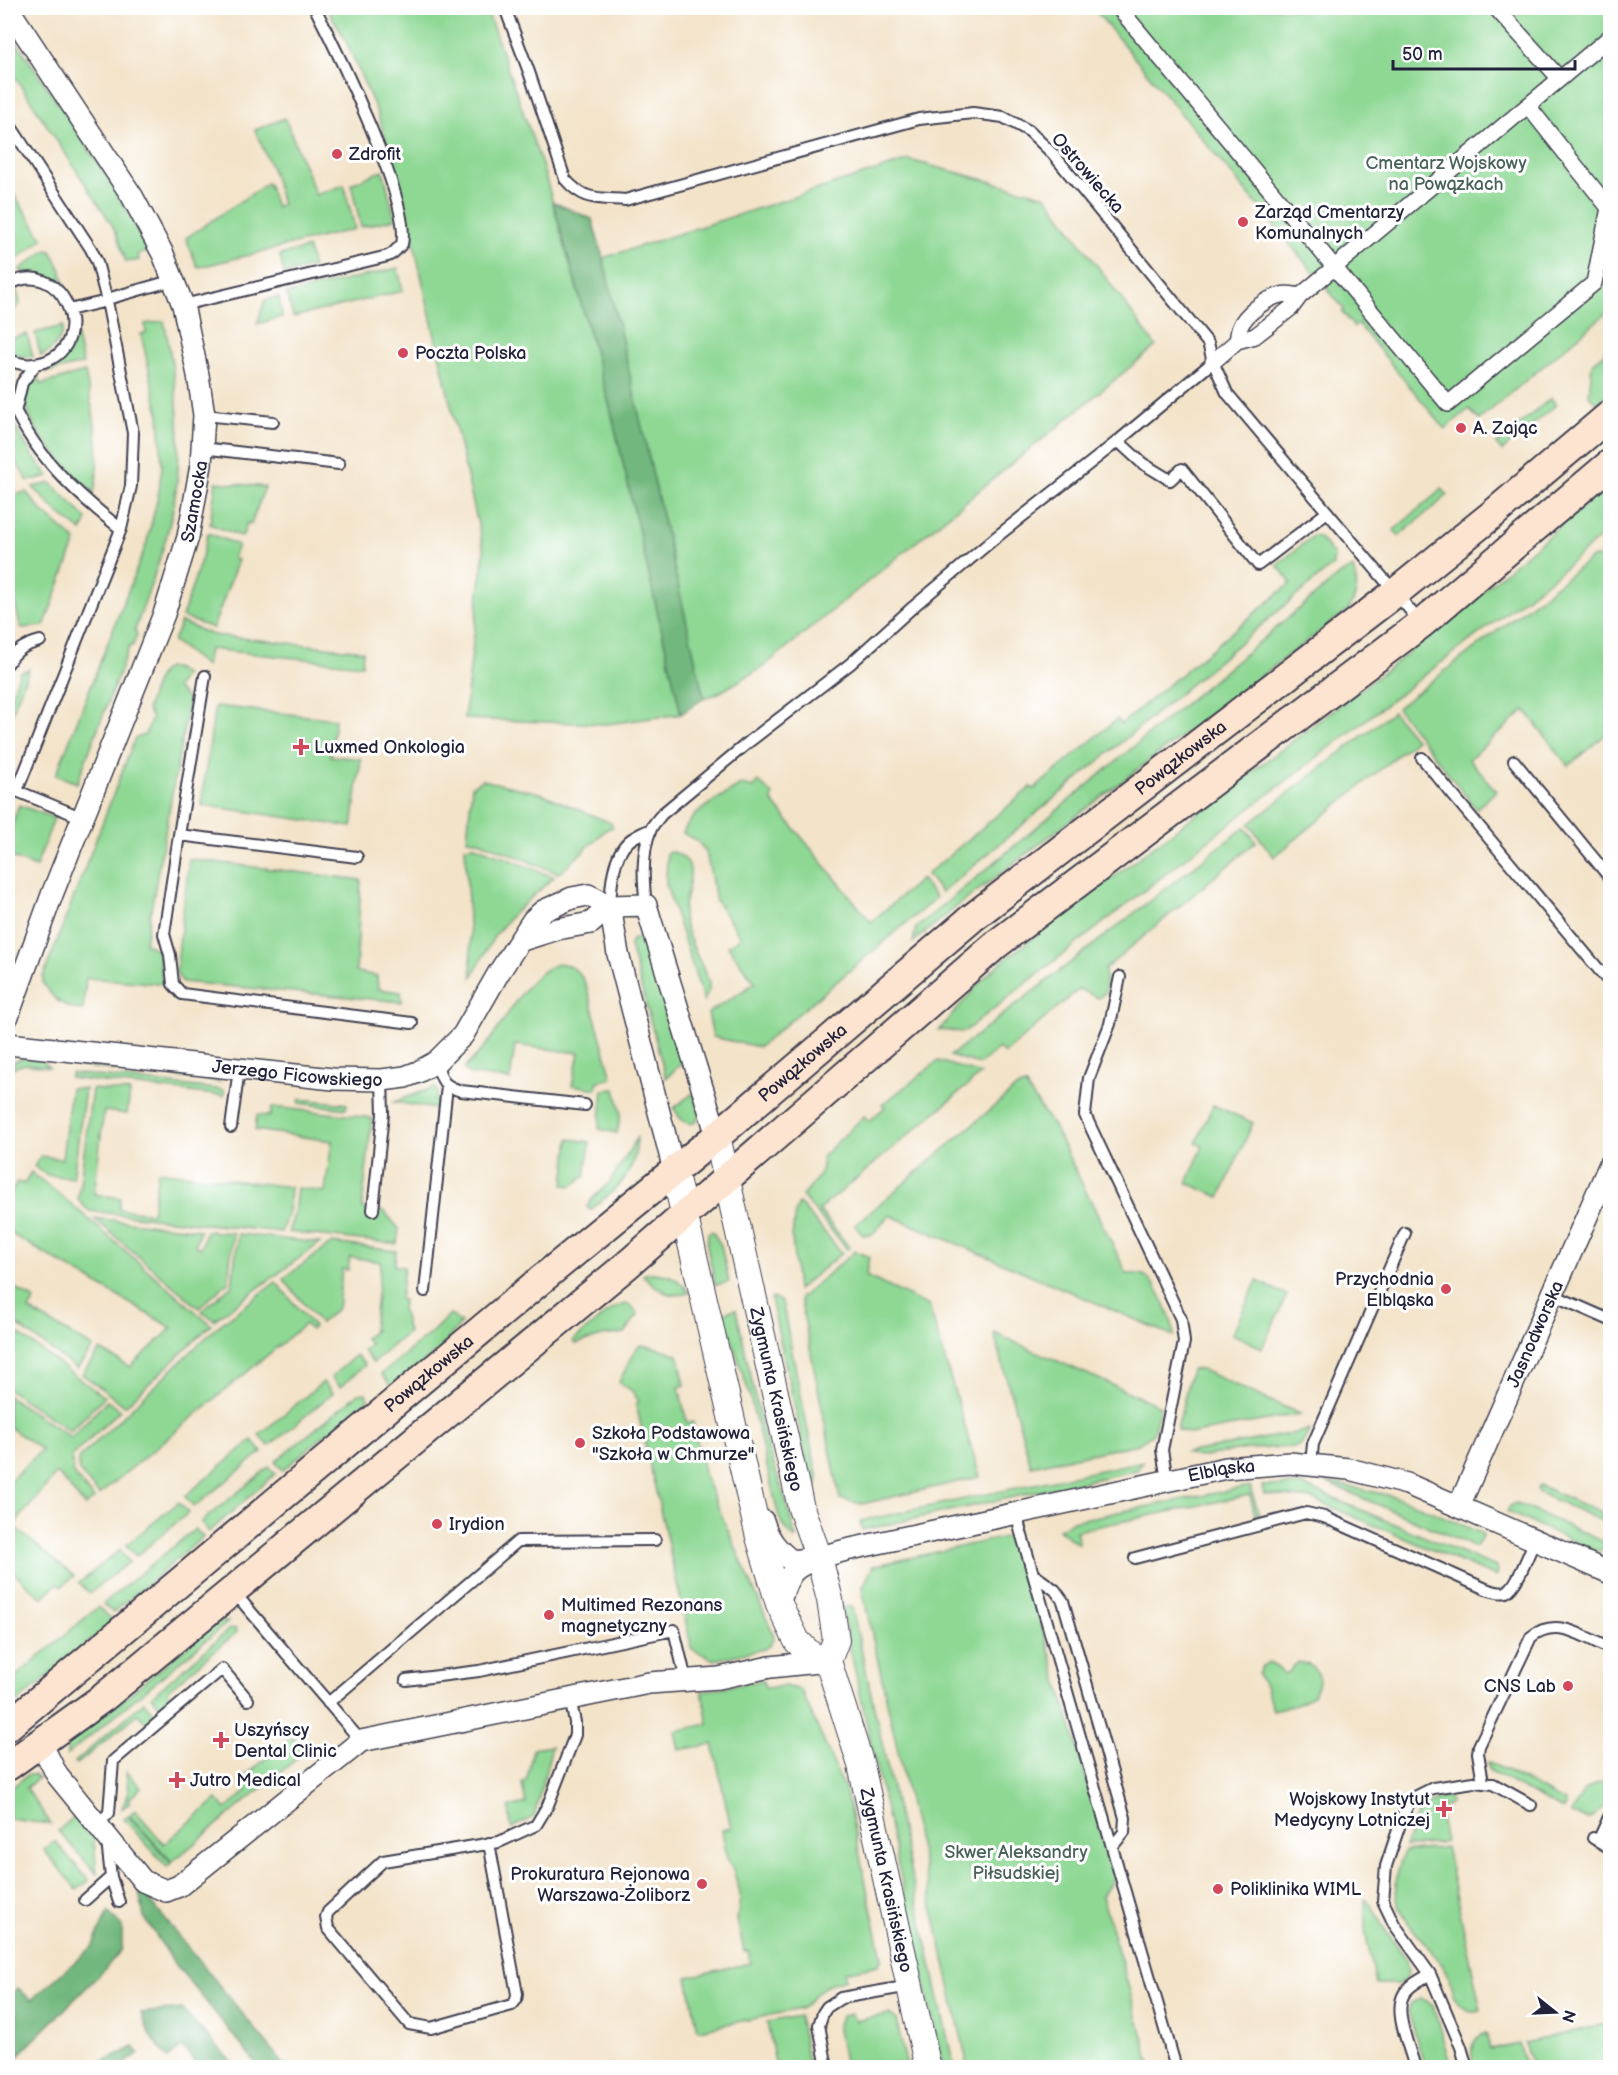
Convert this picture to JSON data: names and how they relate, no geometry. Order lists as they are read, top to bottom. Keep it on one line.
{"streets":{"main road":["Powązkowska"],"street":["Szamocka","Jerzego Ficowskiego","Jasnodworska","Zygmunta Krasińskiego","Elbląska"],"lane":["Ostrowiecka"]},"crossings":[["Ostrowiecka","Powązkowska"],["Powązkowska","Zygmunta Krasińskiego"],["Jasnodworska","Elbląska"],["Zygmunta Krasińskiego","Elbląska"]],"parks":["Cmentarz Wojskowy na Powązkach","Skwer Aleksandry Piłsudskiej"],"places":{"other":["Zdrofit","Zarząd Cmentarzy Komunalnych","Poczta Polska","A. Zając","Przychodnia Elbląska","Szkoła Podstawowa \"Szkoła w Chmurze\"","Irydion","Multimed Rezonans magnetyczny","CNS Lab","Prokuratura Rejonowa Warszawa-Żoliborz","Poliklinika WIML"],"health":["Luxmed Onkologia","Uszyńscy Dental Clinic","Jutro Medical","Wojskowy Instytut Medycyny Lotniczej"]},"scale_bar":"50 m","north":"right"}
